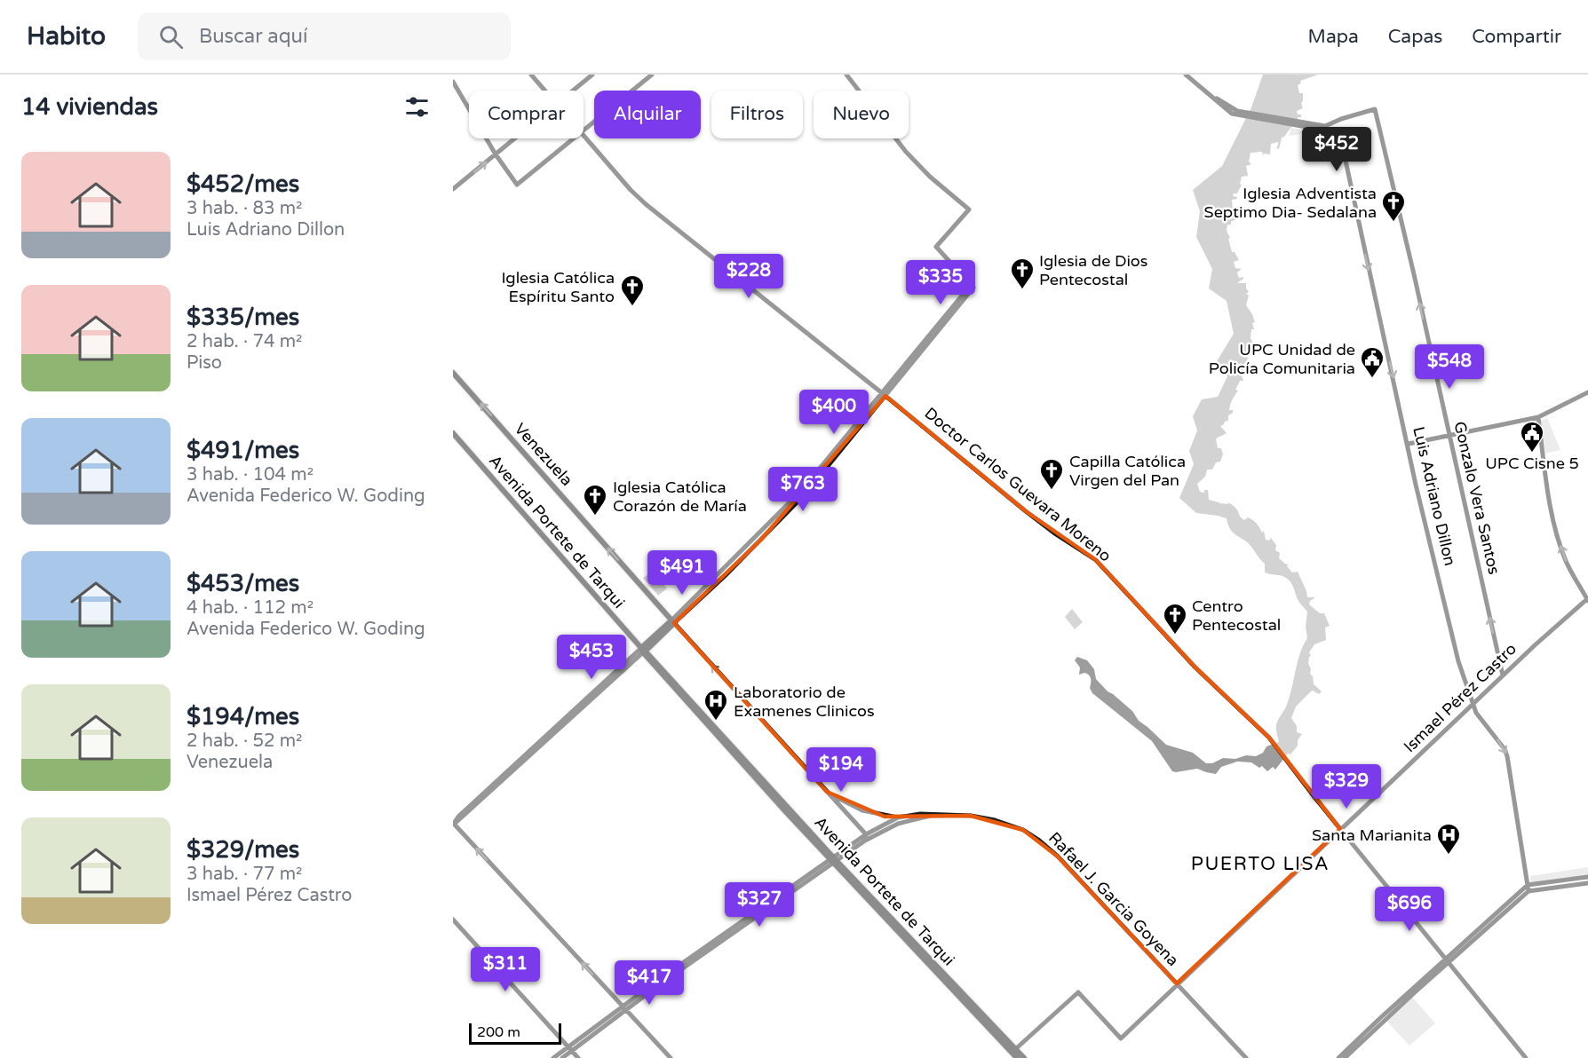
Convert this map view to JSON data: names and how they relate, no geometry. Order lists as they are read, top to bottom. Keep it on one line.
{"streets":{"main road":["Venezuela","Avenida Portete de Tarqui"],"street":["Doctor Carlos Guevara Moreno","Luis Adriano Dillon","Gonzalo Vera Santos","Ismael Pérez Castro","Rafael J. Garcia Goyena"]},"crossings":[["Venezuela","Rafael J. Garcia Goyena"],["Doctor Carlos Guevara Moreno","Ismael Pérez Castro"],["Luis Adriano Dillon","Gonzalo Vera Santos"],["Luis Adriano Dillon","Ismael Pérez Castro"],["Gonzalo Vera Santos","Ismael Pérez Castro"],["Avenida Portete de Tarqui","Ismael Pérez Castro"],["Avenida Portete de Tarqui","Rafael J. Garcia Goyena"],["Ismael Pérez Castro","Rafael J. Garcia Goyena"]],"one_way":["Venezuela","Luis Adriano Dillon","Gonzalo Vera Santos"],"districts":["PUERTO LISA"],"places":{"church":["Iglesia Adventista Septimo Dia- Sedalana","Iglesia de Dios Pentecostal","Iglesia Católica Espíritu Santo","Capilla Católica Virgen del Pan","Iglesia Católica Corazón de María","Centro Pentecostal"],"public building":["UPC Unidad de Policía Comunitaria","UPC Cisne 5"],"hospital":["Laboratorio de Examenes Clinicos","Santa Marianita"]},"scale_bar":"200 m","page":{"header":"Habito","search":"Buscar aquí","nav":["Mapa","Capas","Compartir"],"heading":"14 viviendas","chip":["Comprar","Alquilar","Filtros","Nuevo"],"price":["$452","$228","$335","$548","$400","$763","$491","$453","$194","$329","$327","$696","$311","$417"],"list":[{"name":"$452/mes","note":"3 hab. · 83 m² · Luis Adriano Dillon"},{"name":"$335/mes","note":"2 hab. · 74 m² · Piso"},{"name":"$491/mes","note":"3 hab. · 104 m² · Avenida Federico W. Goding"},{"name":"$453/mes","note":"4 hab. · 112 m² · Avenida Federico W. Goding"},{"name":"$194/mes","note":"2 hab. · 52 m² · Venezuela"},{"name":"$329/mes","note":"3 hab. · 77 m² · Ismael Pérez Castro"}],"scale":"200 m"}}
